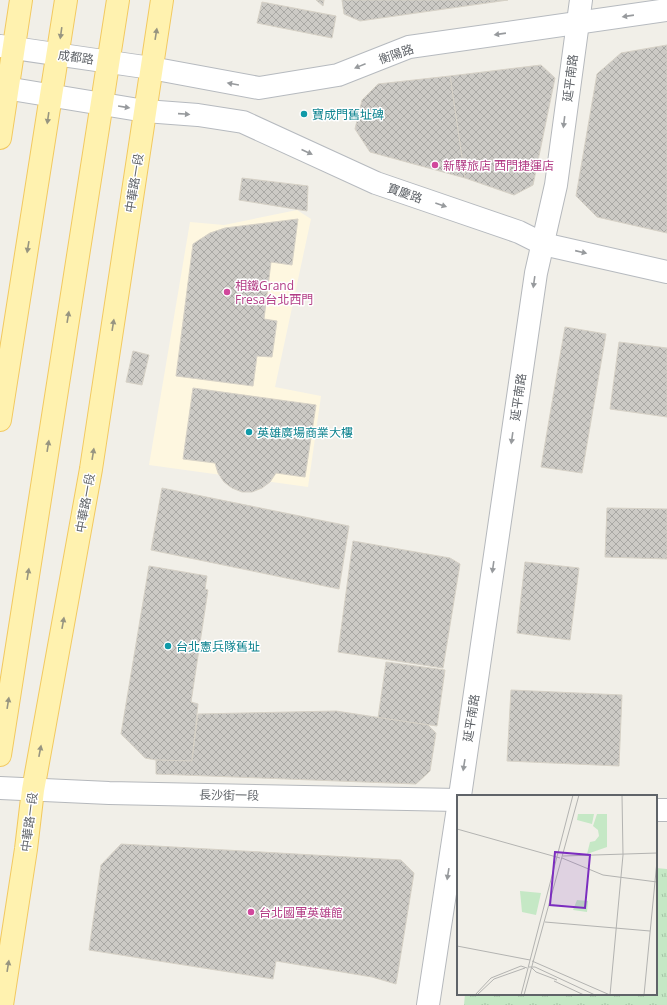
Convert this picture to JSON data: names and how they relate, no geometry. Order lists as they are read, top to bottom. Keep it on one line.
{"streets":{"main road":["中華路一段"],"street":["衡陽路","成都路","延平南路","寶慶路","長沙街一段"]},"crossings":[["衡陽路","成都路"],["衡陽路","延平南路"],["衡陽路","中華路一段"],["成都路","中華路一段"],["延平南路","寶慶路"],["中華路一段","寶慶路"],["中華路一段","長沙街一段"]],"one_way":["衡陽路","延平南路","寶慶路"],"places":["寶成門舊址碑","新驛旅店 西門捷運店","相鐵Grand Fresa台北西門","英雄廣場商業大樓","台北憲兵隊舊址","台北國軍英雄館"]}
